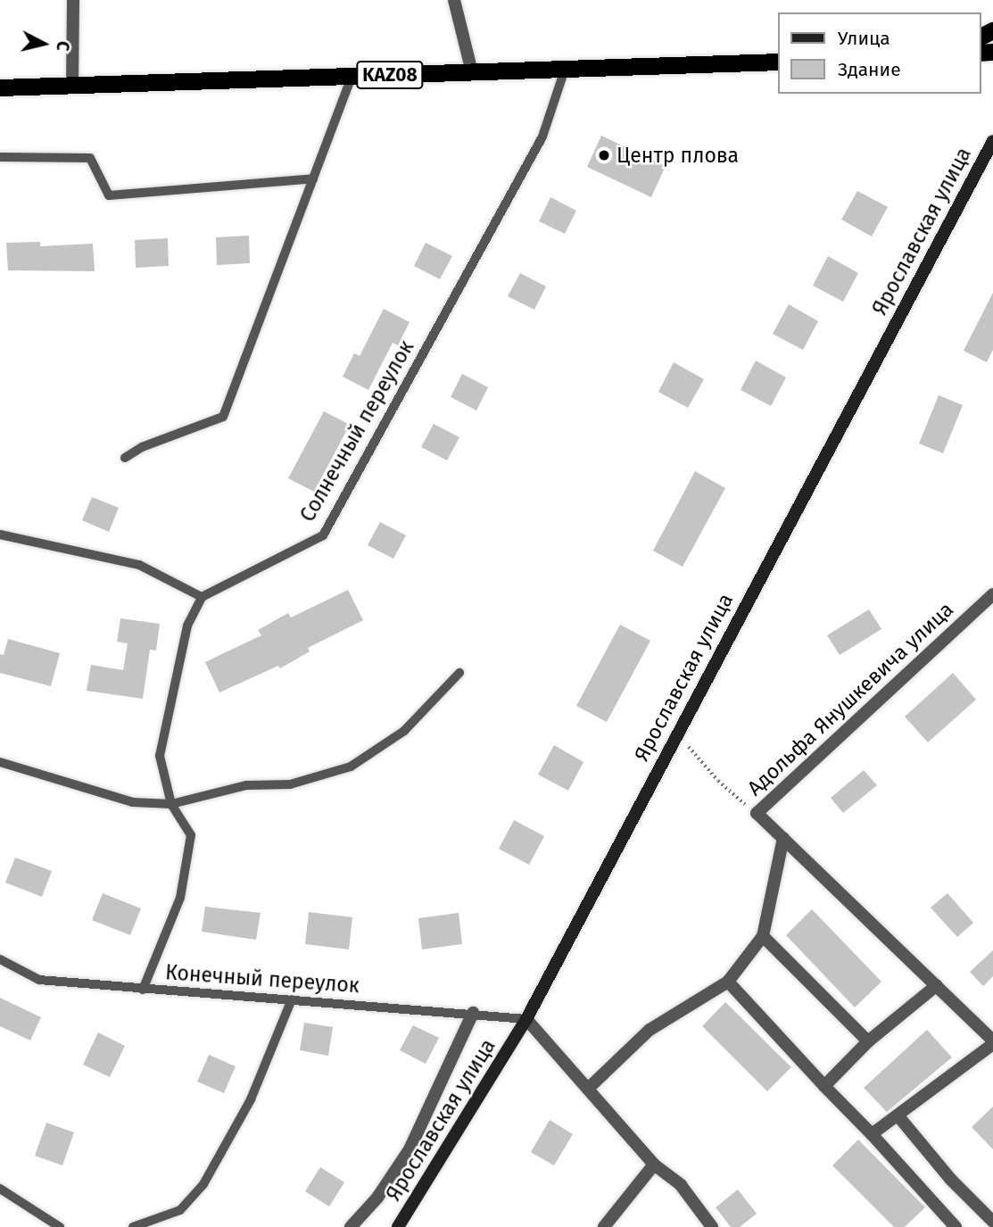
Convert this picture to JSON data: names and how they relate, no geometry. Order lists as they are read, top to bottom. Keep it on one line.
{"streets":{"highway":["KAZ08"],"main road":["Ярославская улица"],"street":["Адольфа Янушкевича улица"],"lane":["Солнечный переулок","Конечный переулок"]},"crossings":[["KAZ08","Солнечный переулок"],["Ярославская улица","Конечный переулок"]],"places":["Центр плова"],"legend":["Улица","Здание"],"north":"right"}
